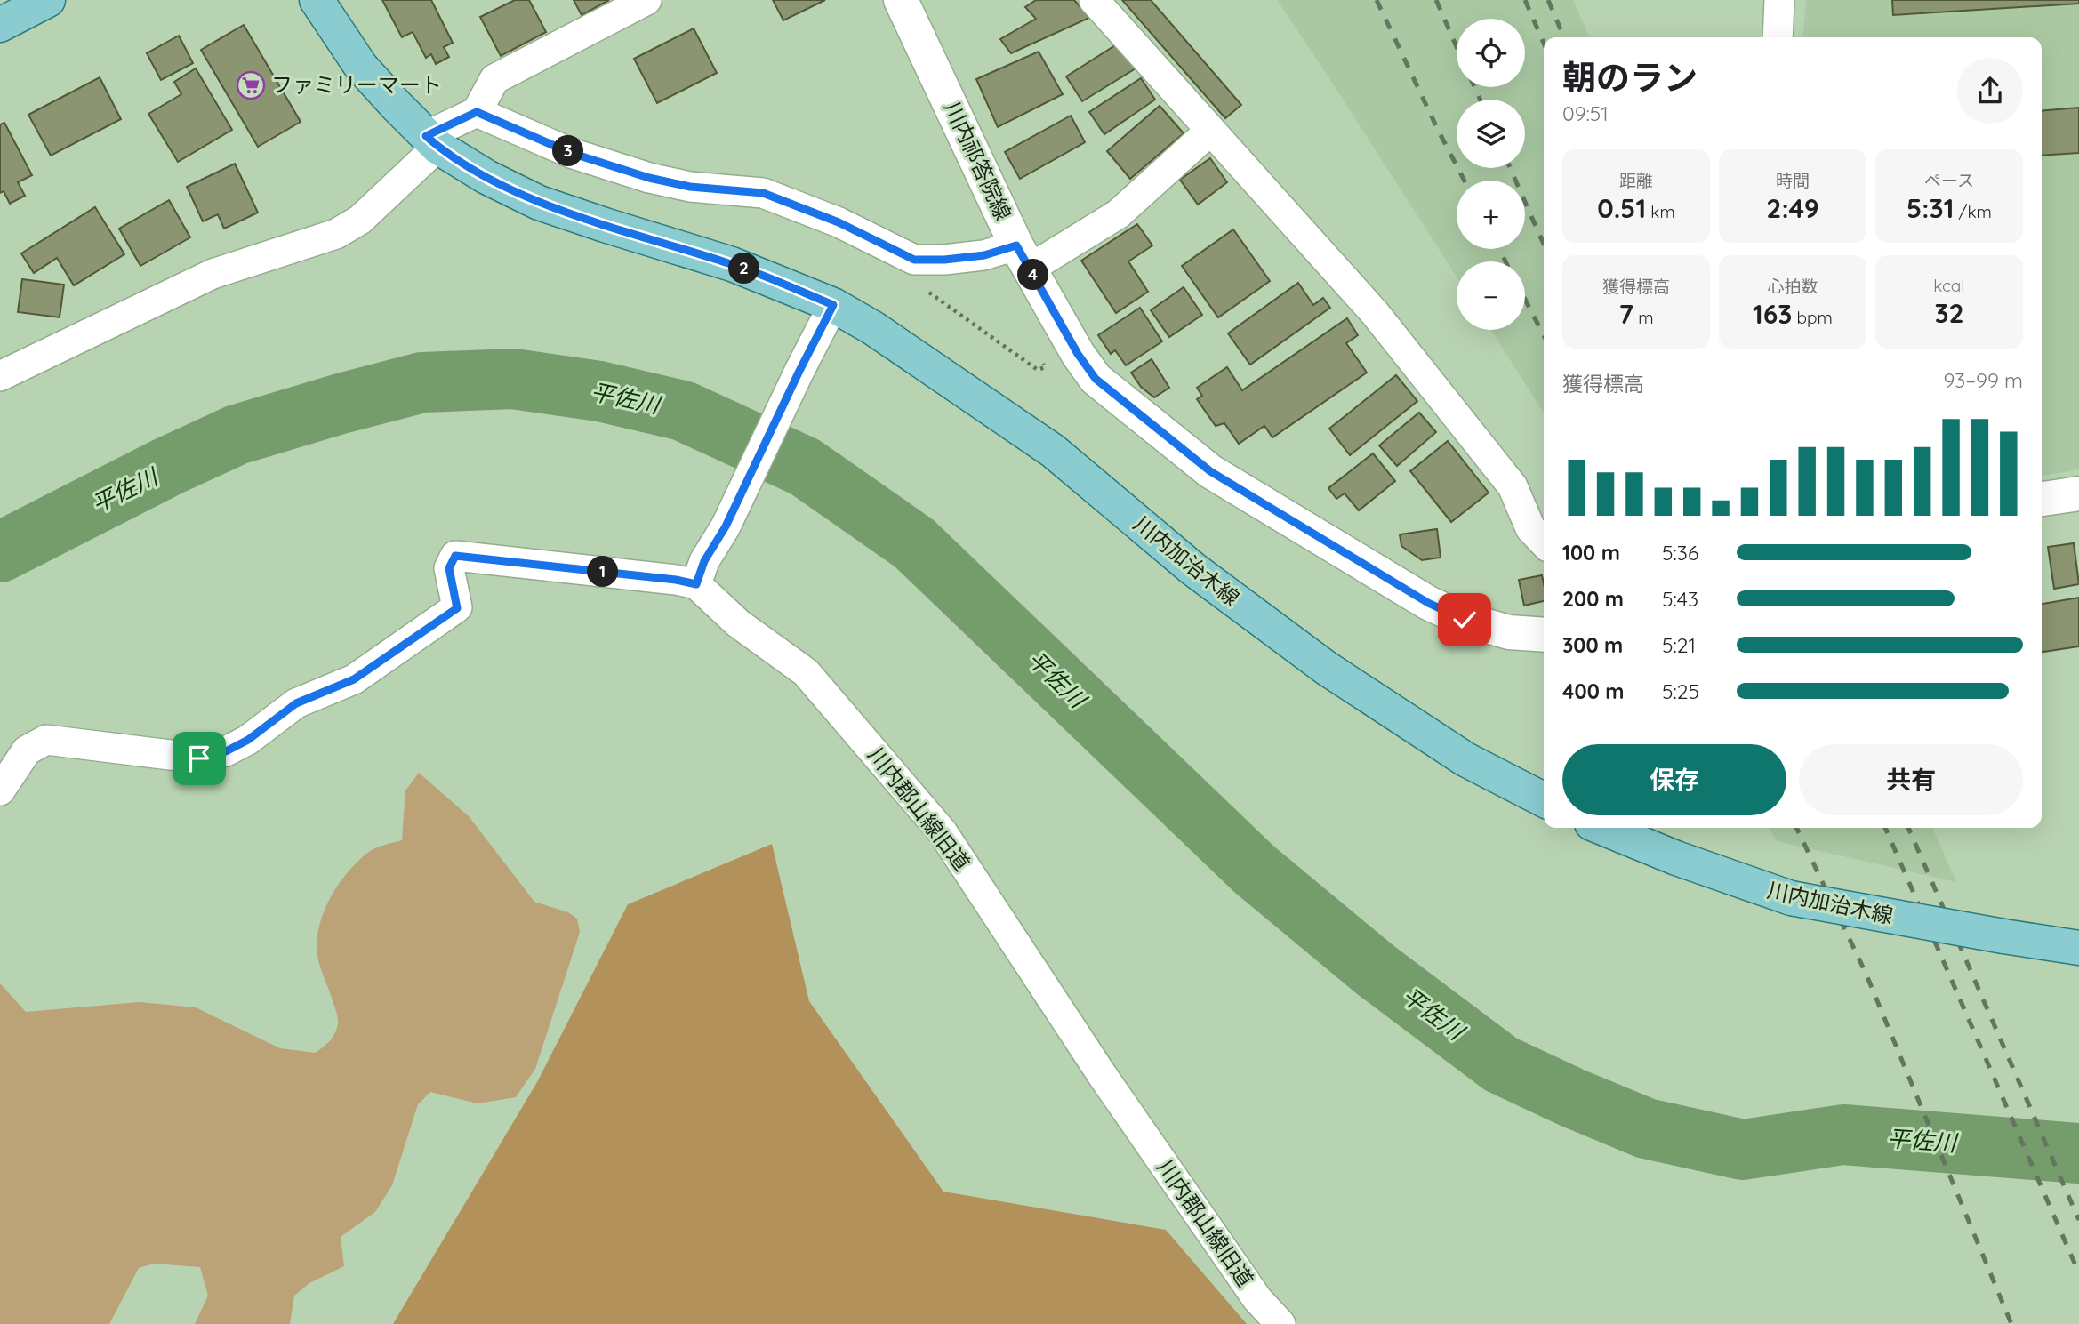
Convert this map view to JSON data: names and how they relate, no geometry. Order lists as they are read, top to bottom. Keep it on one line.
{"streets":{"main road":["川内祁答院線","川内加治木線"],"street":["川内郡山線旧道"]},"water":["平佐川"],"places":{"supermarket":["ファミリーマート"]},"page":{"map_buttons":["+","−"],"heading":["朝のラン","09:51"],"pins":["3","2","4","1"],"stats":[["距離","0.51 km"],["時間","2:49"],["ペース","5:31 /km"],["獲得標高","7 m"],["心拍数","163 bpm"],["kcal","32"]],"chart":["獲得標高","93–99 m"],"list":[{"name":"100 m","note":"5:36"},{"name":"200 m","note":"5:43"},{"name":"300 m","note":"5:21"},{"name":"400 m","note":"5:25"}],"buttons":["保存","共有"]}}
